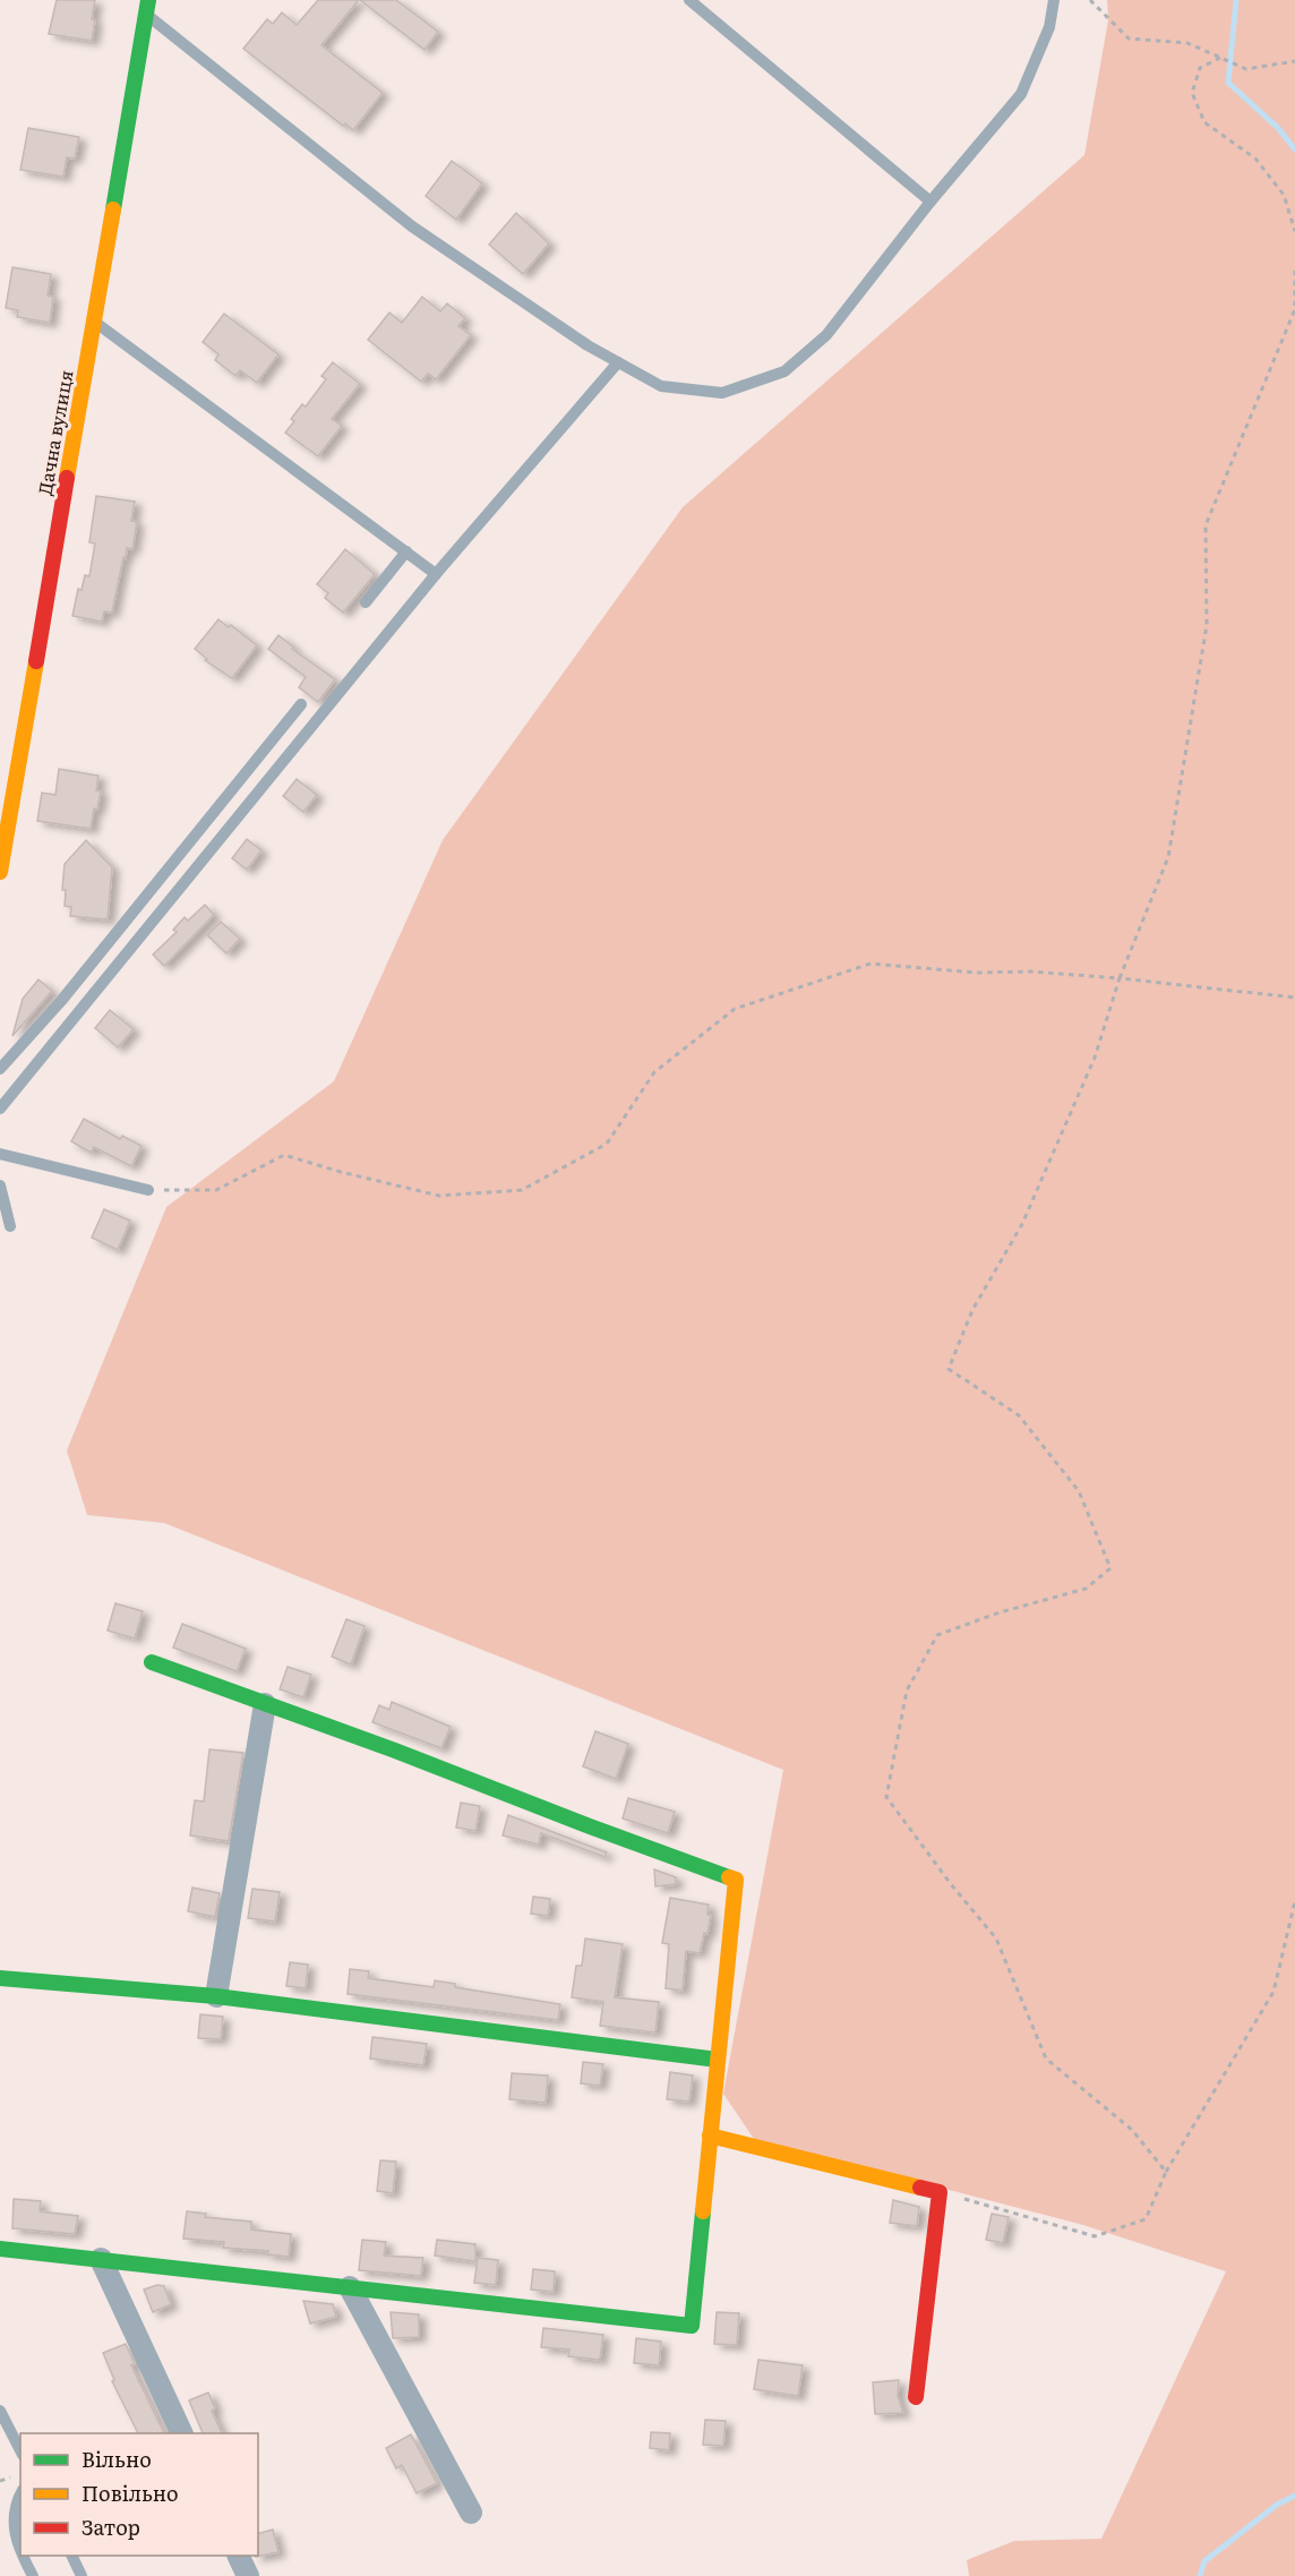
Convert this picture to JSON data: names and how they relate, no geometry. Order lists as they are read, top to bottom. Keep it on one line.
{"streets":{"street":["Дачна вулиця"]},"legend":["Вільно","Повільно","Затор"]}
